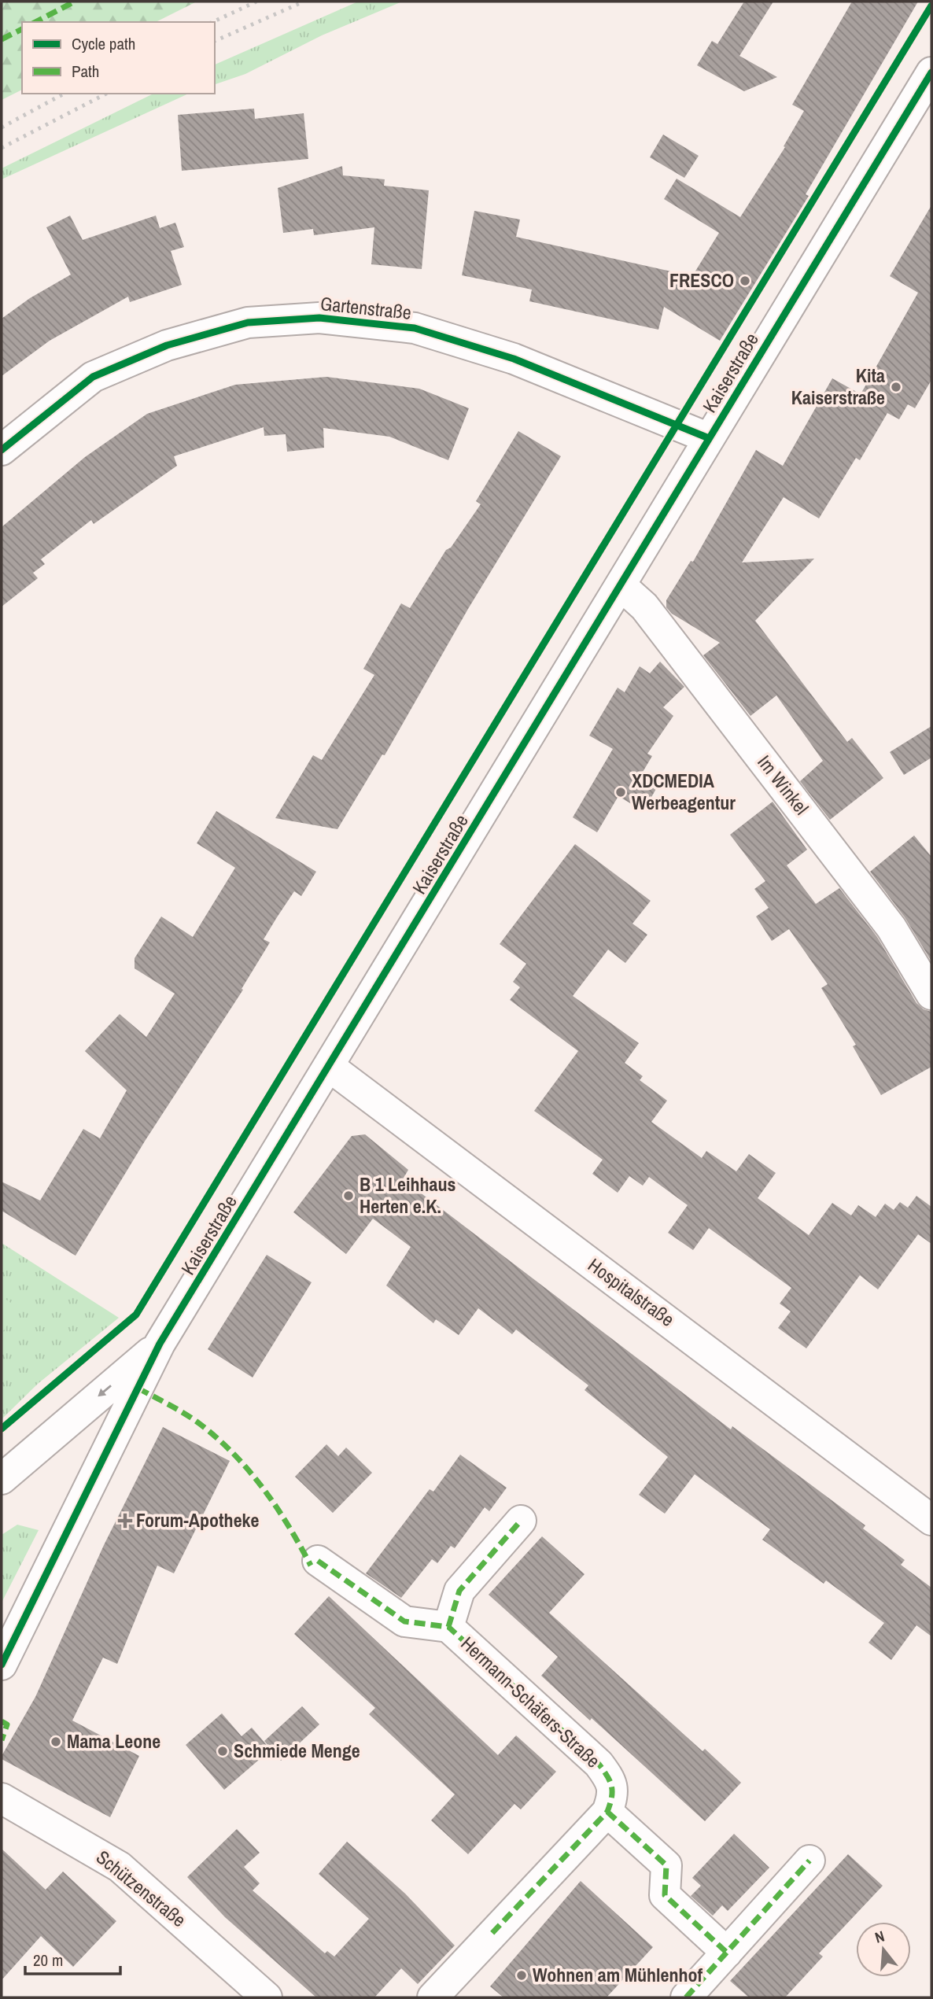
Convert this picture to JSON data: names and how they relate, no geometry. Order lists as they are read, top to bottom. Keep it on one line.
{"streets":{"street":["Gartenstraße","Kaiserstraße","Im Winkel","Hospitalstraße","Hermann-Schäfers-Straße","Schützenstraße"]},"crossings":[["Gartenstraße","Kaiserstraße"],["Kaiserstraße","Im Winkel"],["Kaiserstraße","Hospitalstraße"]],"places":{"other":["FRESCO","Kita Kaiserstraße","XDCMEDIA Werbeagentur","B 1 Leihhaus Herten e.K.","Mama Leone","Schmiede Menge","Wohnen am Mühlenhof"],"health":["Forum-Apotheke"]},"legend":["Cycle path","Path"],"scale_bar":"20 m","north":"top"}
